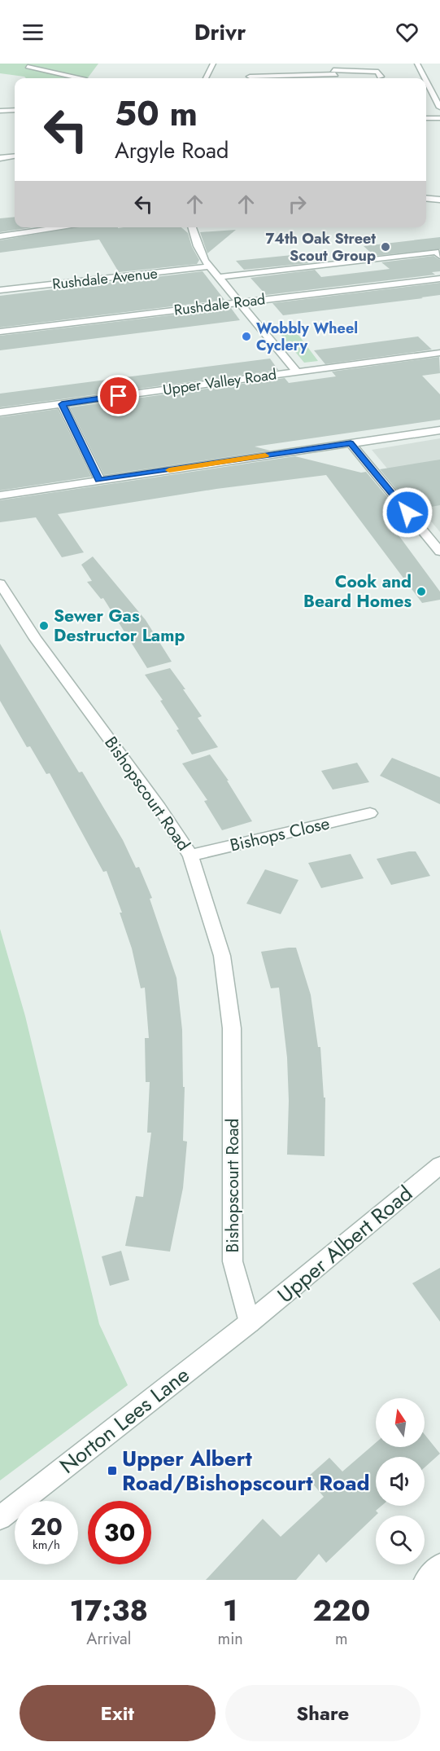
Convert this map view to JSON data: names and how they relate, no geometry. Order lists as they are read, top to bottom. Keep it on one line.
{"streets":{"street":["Rushdale Avenue","Rushdale Road","Upper Valley Road","Bishopscourt Road","Bishops Close","Upper Albert Road","Norton Lees Lane"]},"crossings":[["Bishopscourt Road","Bishops Close"],["Bishopscourt Road","Upper Albert Road"],["Bishopscourt Road","Norton Lees Lane"],["Upper Albert Road","Norton Lees Lane"]],"places":{"other":["74th Oak Street Scout Group","Wobbly Wheel Cyclery","Cook and Beard Homes","Sewer Gas Destructor Lamp"],"transit":["Upper Albert Road/Bishopscourt Road"]},"north":"top","page":{"header":"Drivr","turn":["50 m","Argyle Road"],"speed":"20 km/h","limit":"30","eta":["17:38","Arrival","1","min","220","m"],"buttons":["Exit","Share"]}}
